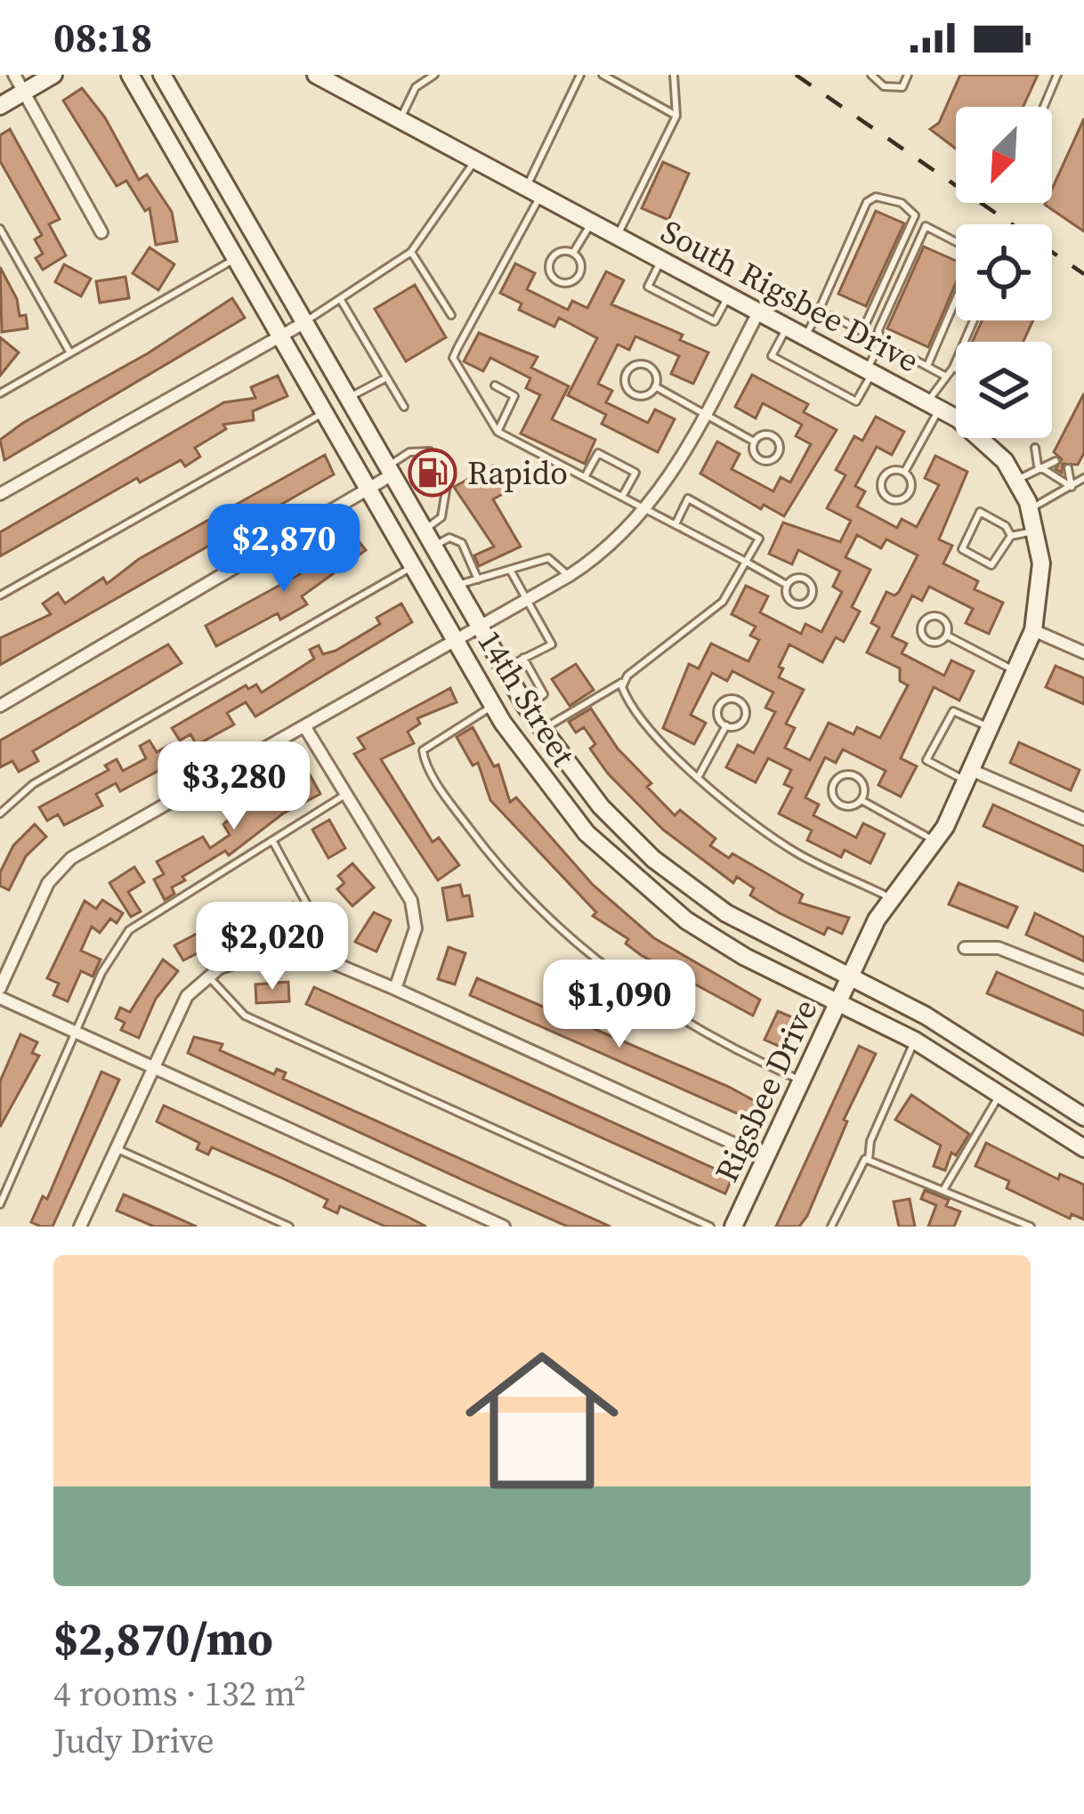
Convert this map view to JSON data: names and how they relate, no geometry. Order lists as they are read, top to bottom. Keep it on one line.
{"streets":{"main road":["South Rigsbee Drive","14th Street","Rigsbee Drive"]},"crossings":[["South Rigsbee Drive","14th Street"],["South Rigsbee Drive","Rigsbee Drive"],["14th Street","Rigsbee Drive"]],"places":{"fuel station":["Rapido"]},"north":"bottom left","page":{"status":"08:18","price":["$2,870","$3,280","$2,020","$1,090"],"list":[{"name":"$2,870/mo","note":"4 rooms · 132 m² · Judy Drive"}]}}
